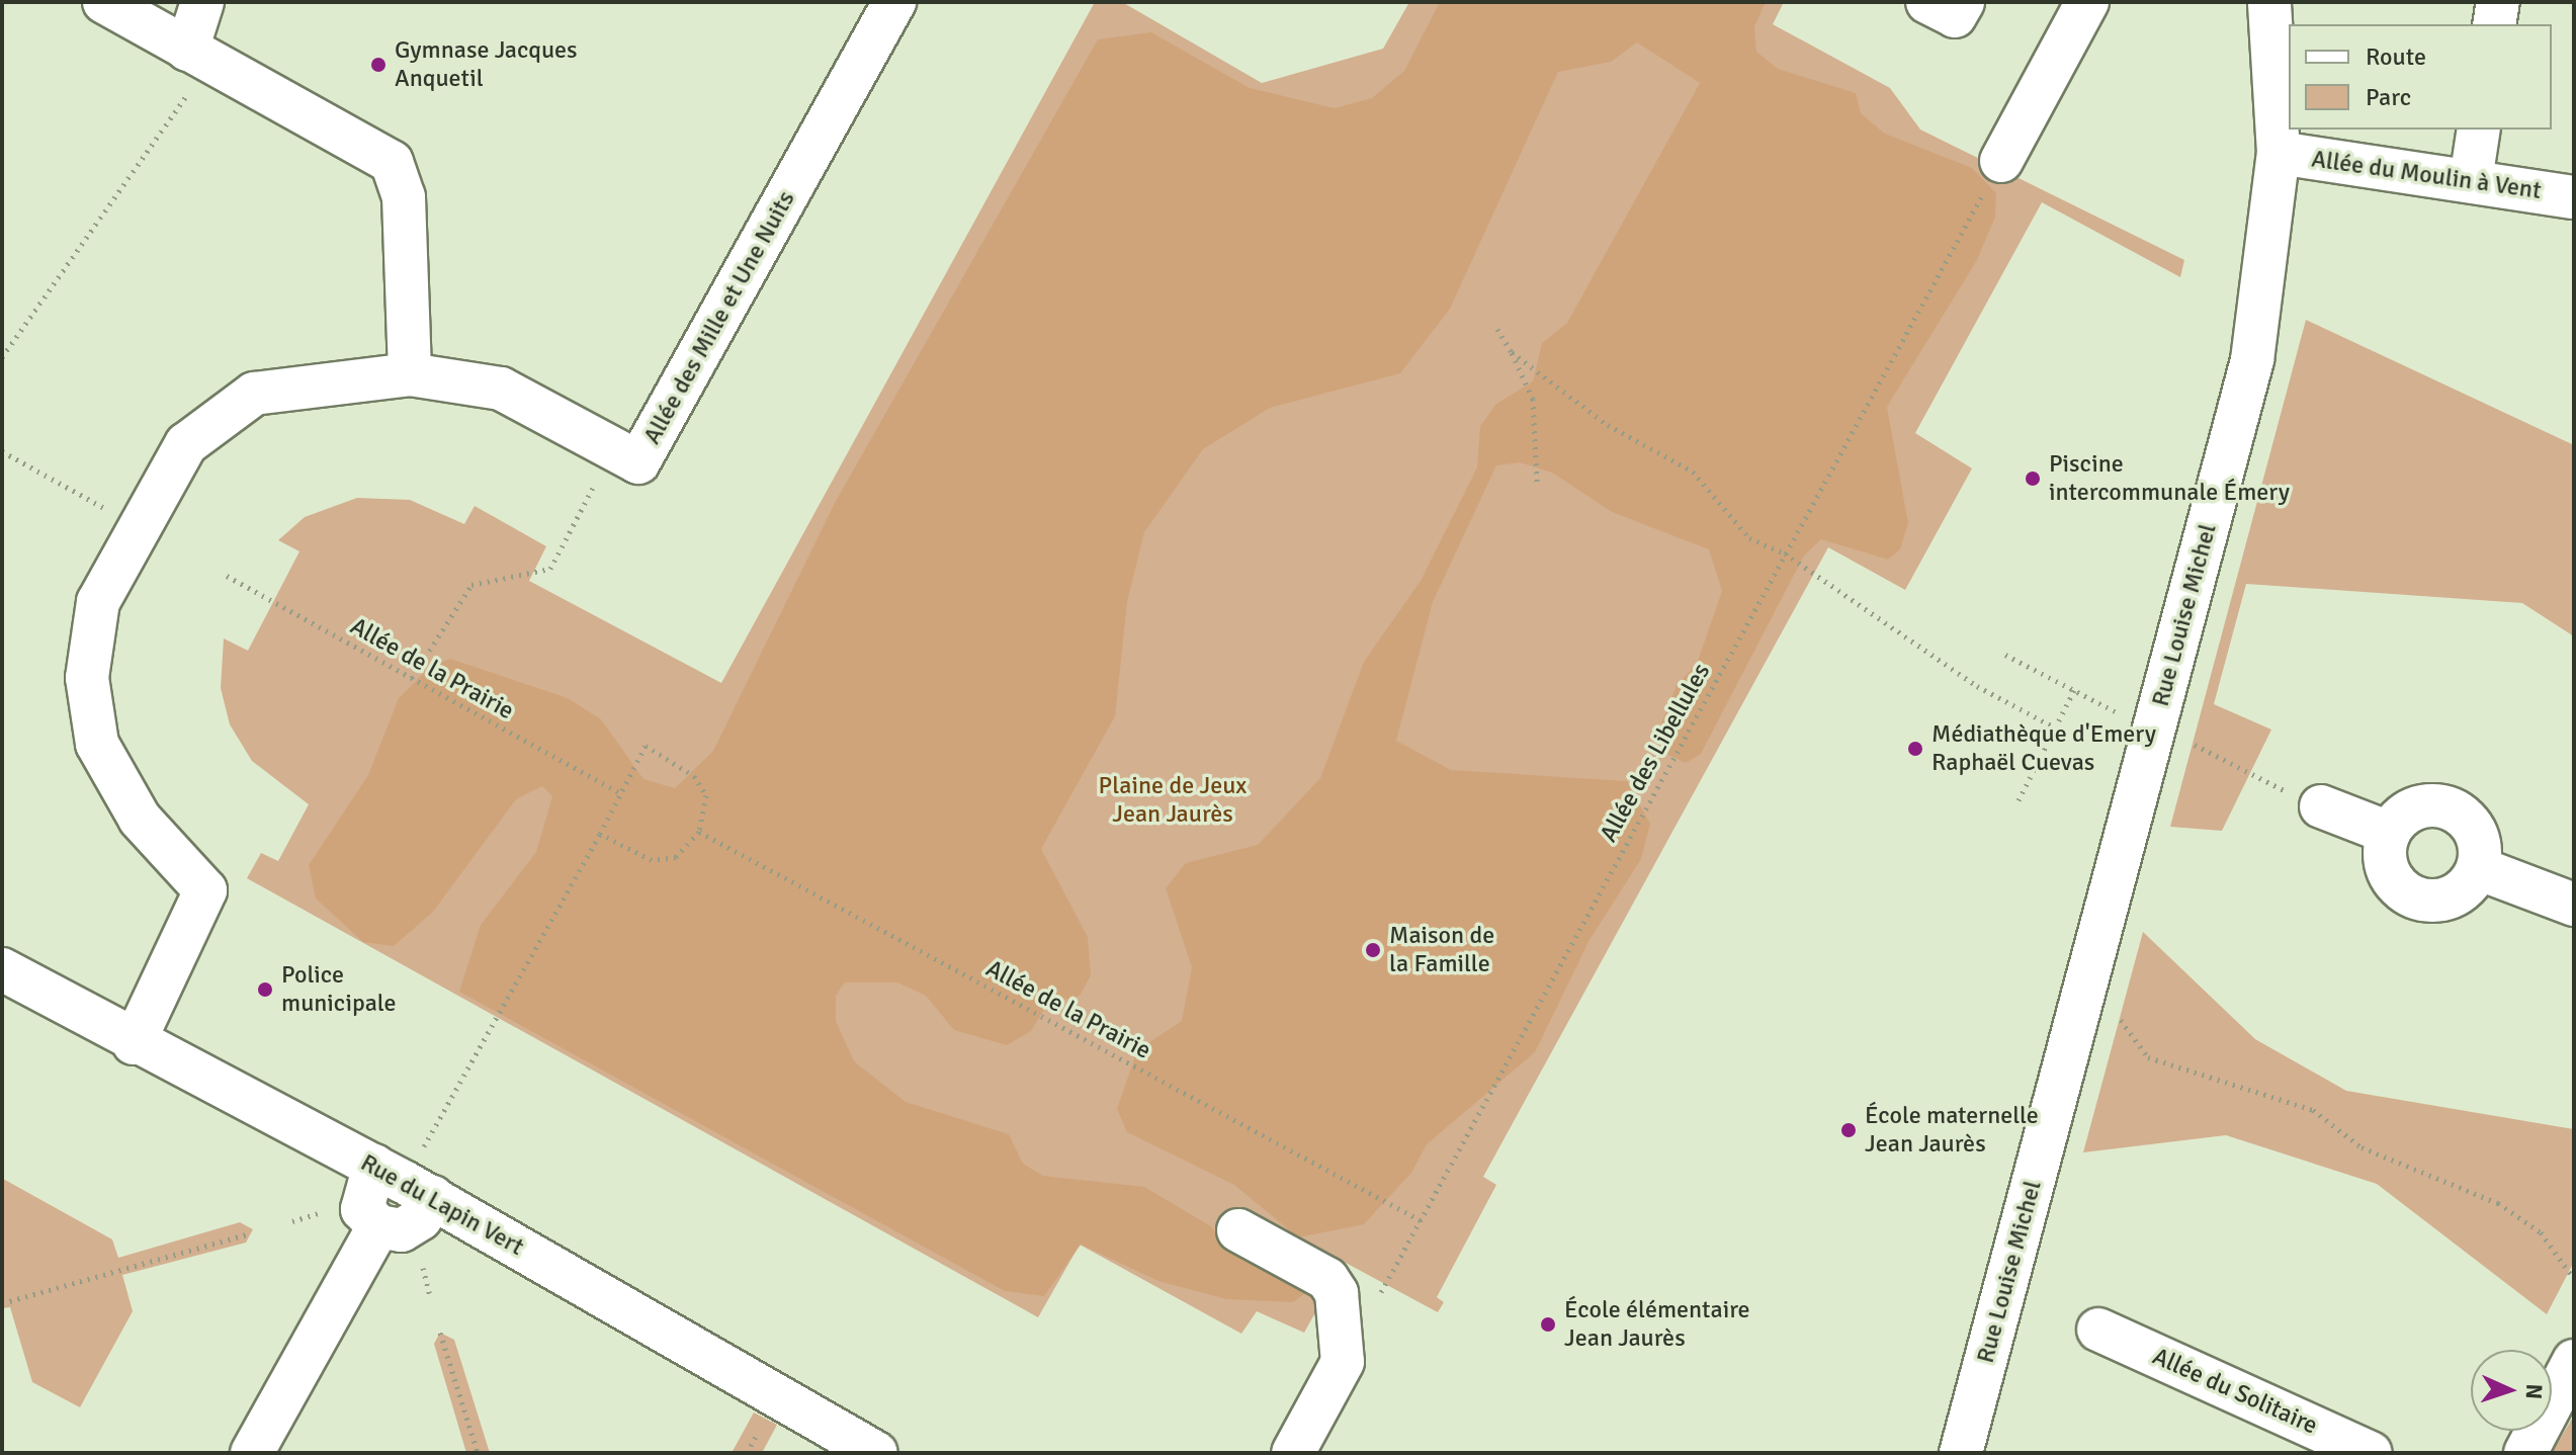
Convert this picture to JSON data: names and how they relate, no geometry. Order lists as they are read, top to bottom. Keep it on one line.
{"streets":{"street":["Allée du Moulin à Vent","Allée des Mille et Une Nuits","Rue Louise Michel","Rue du Lapin Vert","Allée du Solitaire"],"path":["Allée de la Prairie","Allée des Libellules"]},"crossings":[["Allée du Moulin à Vent","Rue Louise Michel"],["Allée des Mille et Une Nuits","Rue du Lapin Vert"],["Allée de la Prairie","Allée des Libellules"]],"parks":["Plaine de Jeux Jean Jaurès"],"places":["Gymnase Jacques Anquetil","Piscine intercommunale Émery","Médiathèque d'Emery Raphaël Cuevas","Maison de la Famille","Police municipale","École maternelle Jean Jaurès","École élémentaire Jean Jaurès"],"legend":["Route","Parc"],"north":"right"}
